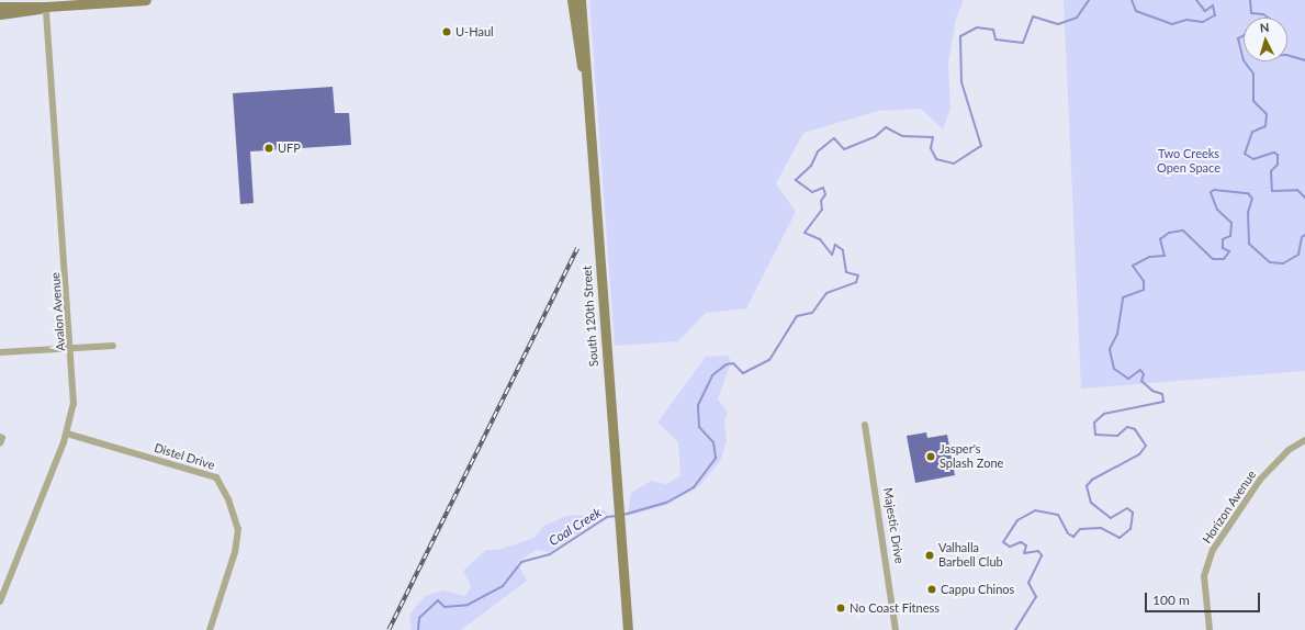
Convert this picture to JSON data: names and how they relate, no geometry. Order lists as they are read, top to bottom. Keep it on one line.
{"streets":{"main road":["South 120th Street"],"street":["Avalon Avenue","Distel Drive","Horizon Avenue","Majestic Drive"]},"crossings":[["Avalon Avenue","Distel Drive"]],"water":["Coal Creek"],"parks":["Two Creeks Open Space"],"places":["U-Haul","UFP","Jasper's Splash Zone","Valhalla Barbell Club","Cappu Chinos","No Coast Fitness"],"scale_bar":"100 m","north":"top"}
